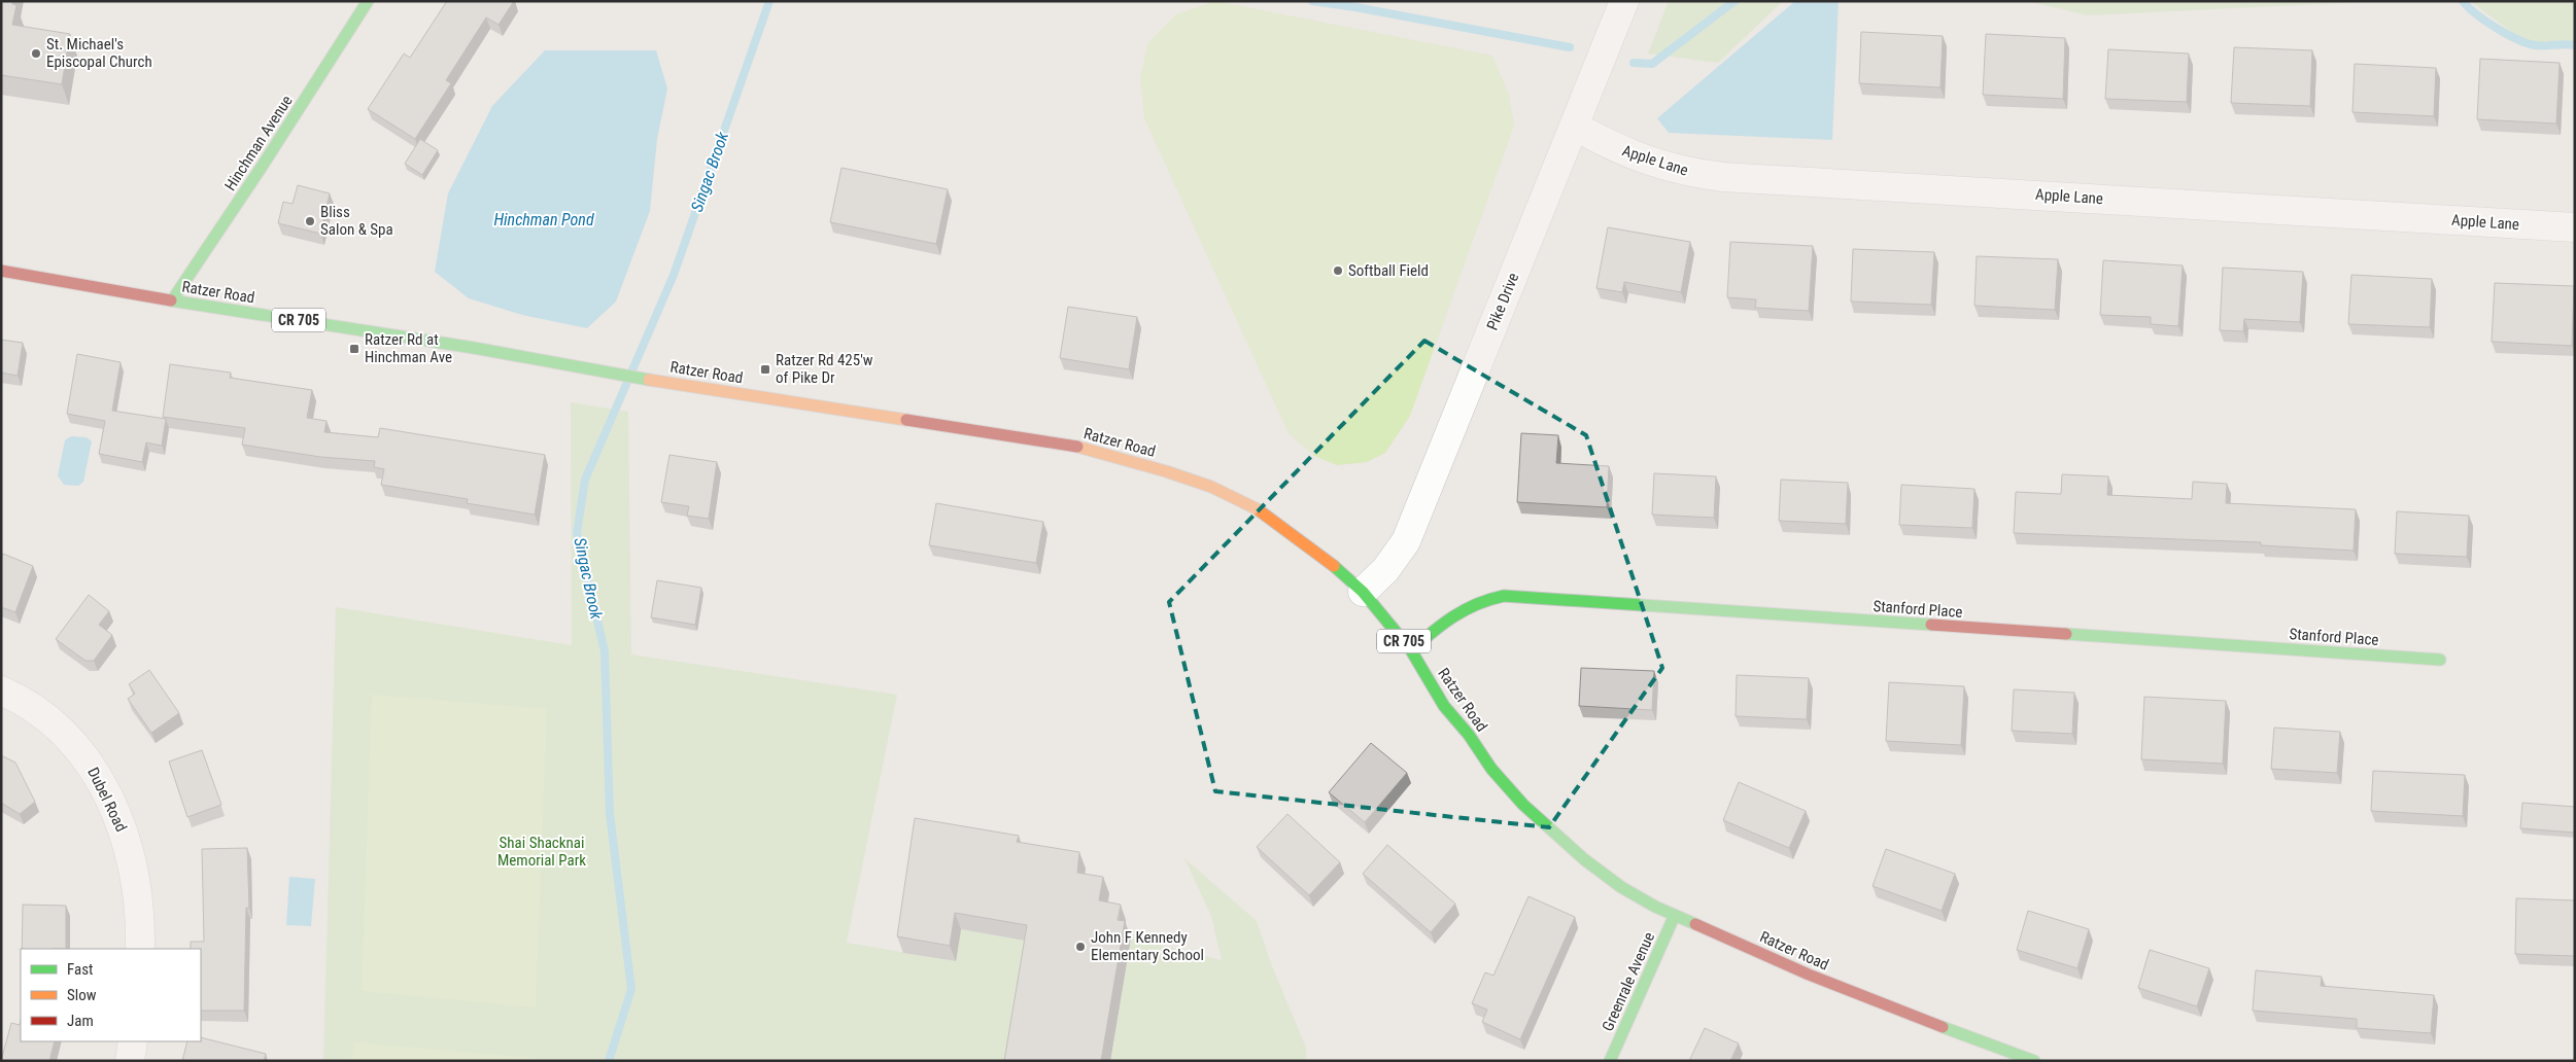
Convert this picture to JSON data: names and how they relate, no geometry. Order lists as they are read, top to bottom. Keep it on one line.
{"streets":{"main road":["Hinchman Avenue","Ratzer Road","CR 705","Stanford Place","Greenrale Avenue"],"street":["Apple Lane","Pike Drive","Dubel Road"]},"crossings":[["Hinchman Avenue","Ratzer Road"],["Apple Lane","Pike Drive"],["Ratzer Road","Pike Drive"],["Ratzer Road","Stanford Place"],["Ratzer Road","Greenrale Avenue"]],"water":["Singac Brook","Hinchman Pond"],"parks":["Shai Shacknai Memorial Park"],"places":{"other":["St. Michael's Episcopal Church","Bliss Salon & Spa","Softball Field","John F Kennedy Elementary School"],"transit":["Ratzer Rd at Hinchman Ave","Ratzer Rd 425'w of Pike Dr"]},"legend":["Fast","Slow","Jam"]}
